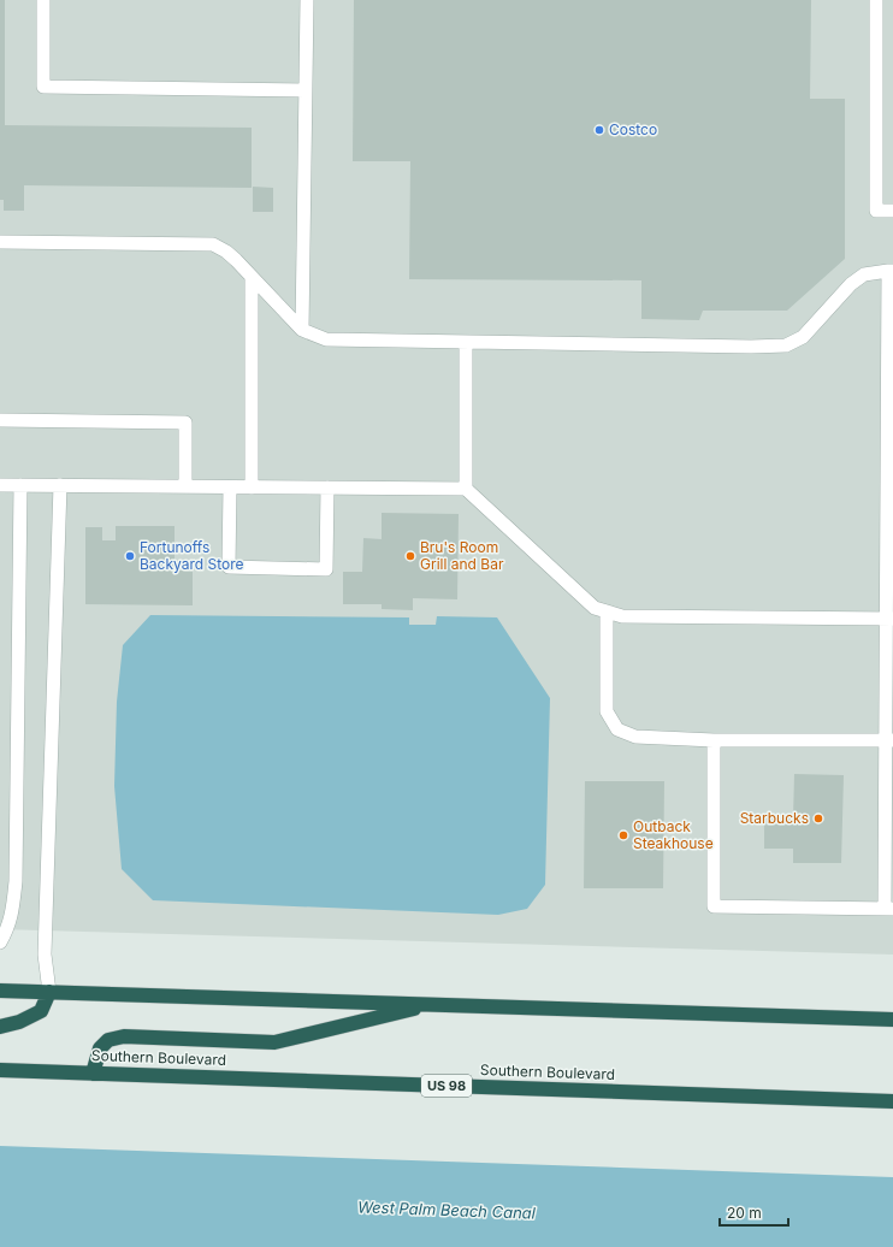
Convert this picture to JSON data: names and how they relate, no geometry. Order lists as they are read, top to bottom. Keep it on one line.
{"streets":{"highway":["Southern Boulevard","US 98"]},"water":["West Palm Beach Canal"],"places":["Costco","Fortunoffs Backyard Store","Bru's Room Grill and Bar","Starbucks","Outback Steakhouse"],"scale_bar":"20 m"}
